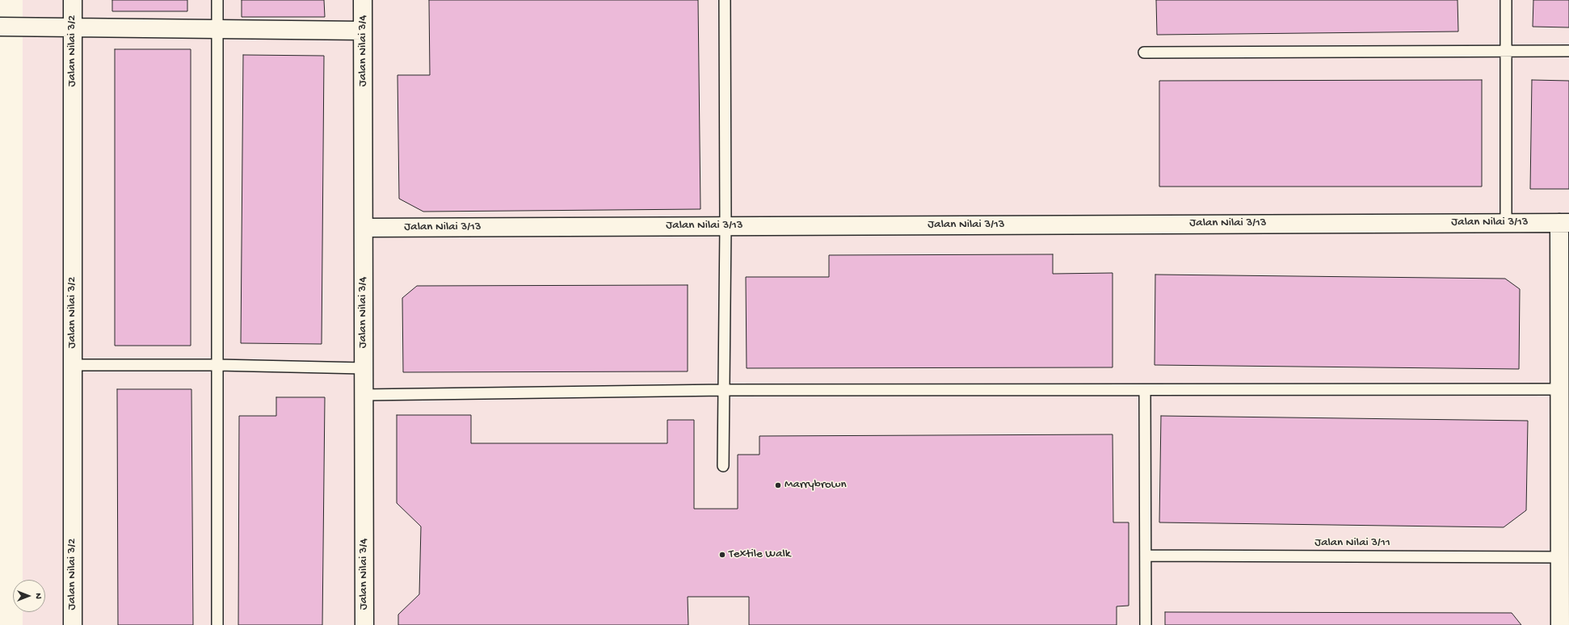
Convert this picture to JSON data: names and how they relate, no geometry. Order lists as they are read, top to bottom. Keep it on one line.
{"streets":{"street":["Jalan Nilai 3/2","Jalan Nilai 3/4","Jalan Nilai 3/13"],"lane":["Jalan Nilai 3/11"]},"crossings":[["Jalan Nilai 3/4","Jalan Nilai 3/13"]],"places":["Marrybrown","Textile Walk"],"north":"right"}
